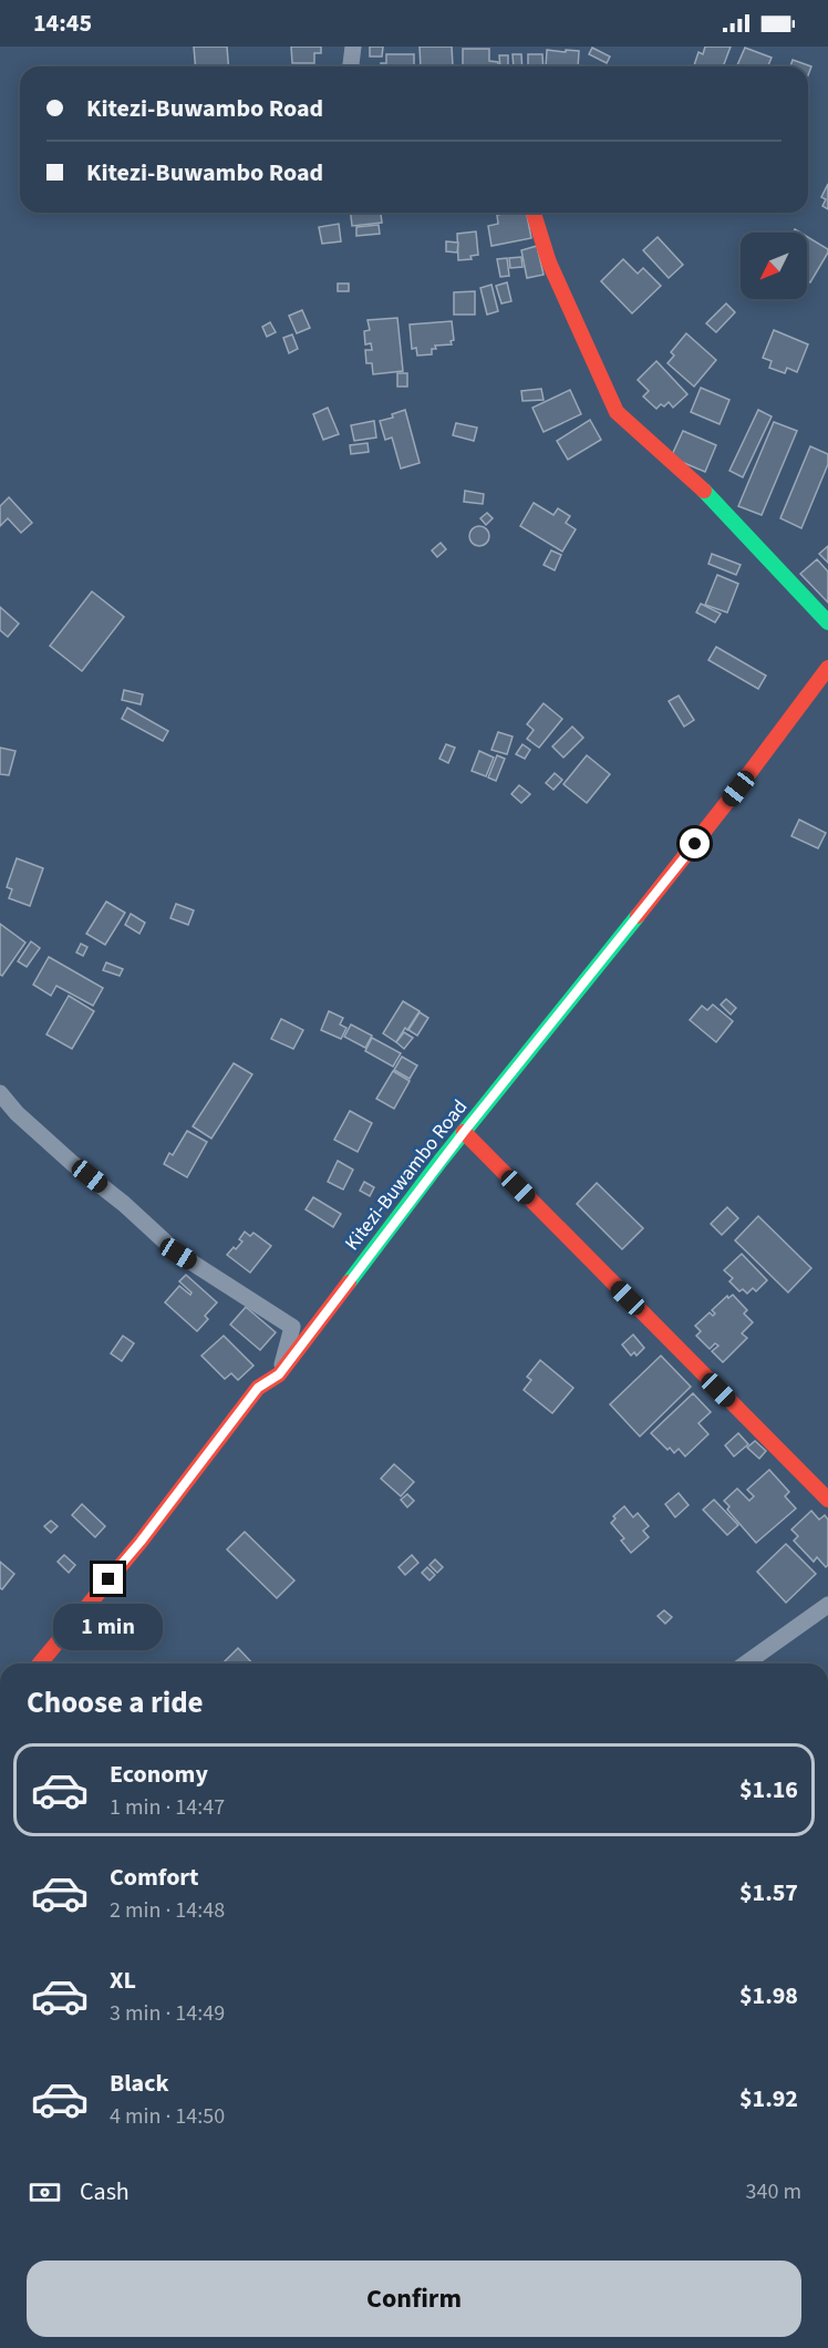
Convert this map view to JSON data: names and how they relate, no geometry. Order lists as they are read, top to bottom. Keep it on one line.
{"streets":{"street":["Kitezi-Buwambo Road"]},"north":"bottom left","page":{"status":"14:45","banner":["Kitezi-Buwambo Road","Kitezi-Buwambo Road"],"bubble":"1 min","heading":"Choose a ride","list":[{"name":"Economy","note":"1 min · 14:47","value":"$1.16"},{"name":"Comfort","note":"2 min · 14:48","value":"$1.57"},{"name":"XL","note":"3 min · 14:49","value":"$1.98"},{"name":"Black","note":"4 min · 14:50","value":"$1.92"}],"pay":["Cash","340 m"],"buttons":"Confirm"}}
